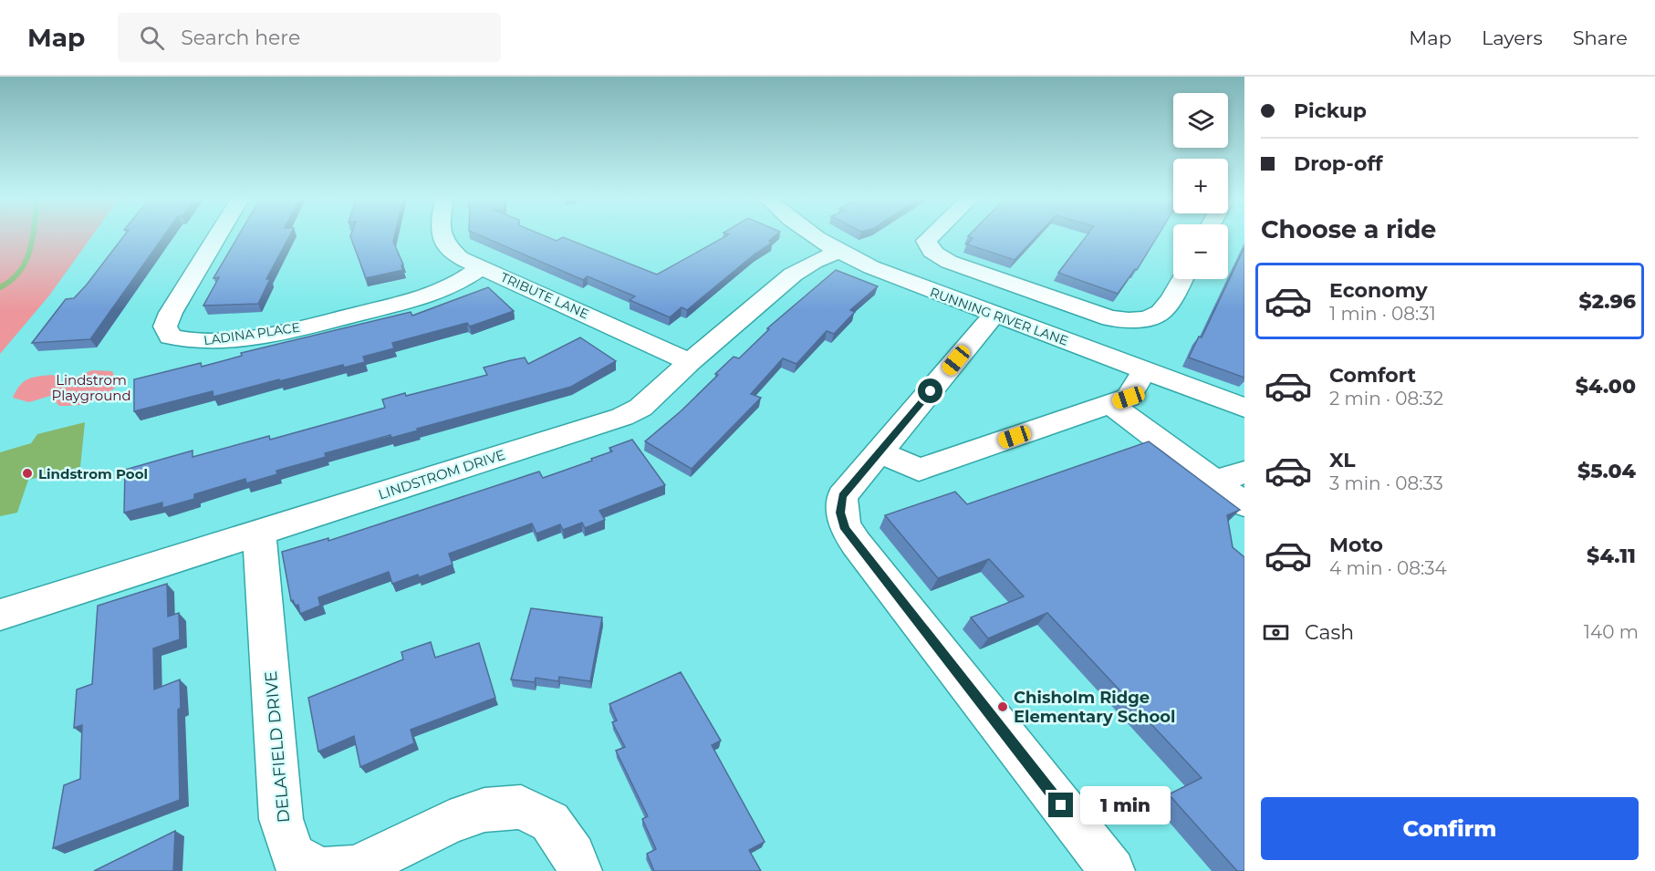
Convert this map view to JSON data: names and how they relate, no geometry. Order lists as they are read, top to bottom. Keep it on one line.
{"streets":{"street":["TRIBUTE LANE","RUNNING RIVER LANE","LADINA PLACE","LINDSTROM DRIVE","DELAFIELD DRIVE"]},"crossings":[["TRIBUTE LANE","LADINA PLACE"],["TRIBUTE LANE","LINDSTROM DRIVE"],["RUNNING RIVER LANE","LINDSTROM DRIVE"],["LINDSTROM DRIVE","DELAFIELD DRIVE"]],"parks":["Lindstrom Playground"],"places":["Lindstrom Pool","Chisholm Ridge Elementary School"],"page":{"header":"Map","search":"Search here","nav":["Map","Layers","Share"],"banner":["Pickup","Drop-off"],"map_buttons":["+","−"],"heading":"Choose a ride","list":[{"name":"Economy","note":"1 min · 08:31","value":"$2.96"},{"name":"Comfort","note":"2 min · 08:32","value":"$4.00"},{"name":"XL","note":"3 min · 08:33","value":"$5.04"},{"name":"Moto","note":"4 min · 08:34","value":"$4.11"}],"pay":["Cash","140 m"],"bubble":"1 min","buttons":"Confirm"}}
